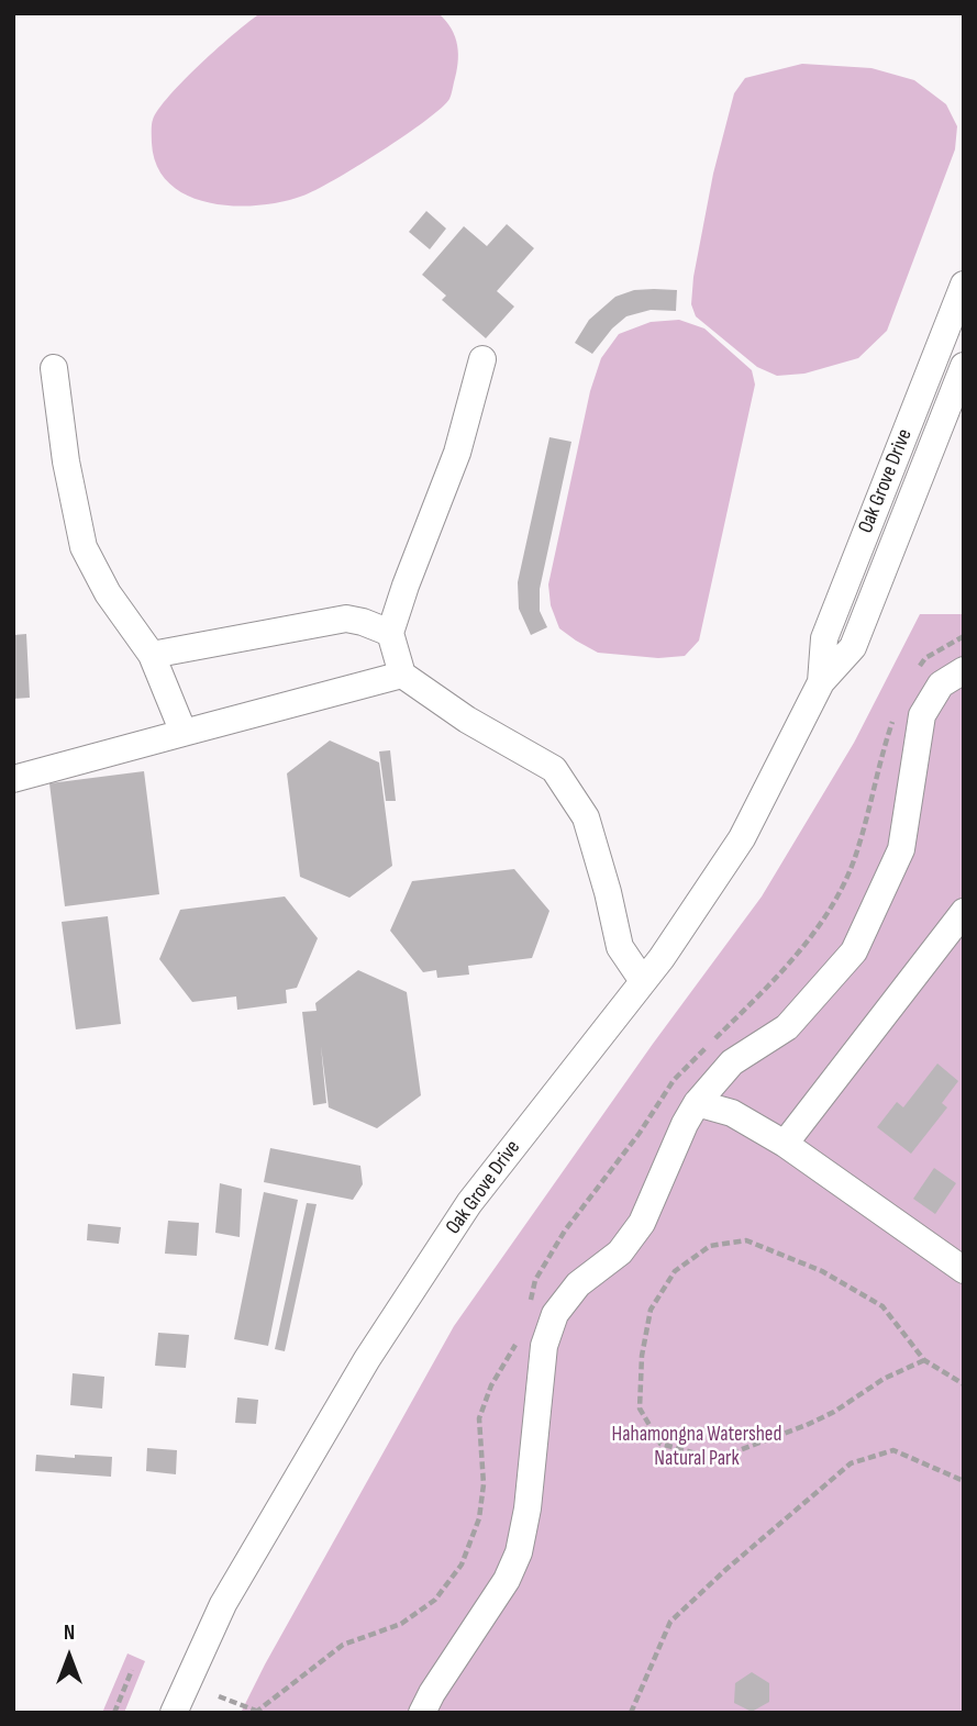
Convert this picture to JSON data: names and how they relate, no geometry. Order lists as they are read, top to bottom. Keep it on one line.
{"streets":{"street":["Oak Grove Drive"]},"parks":["Hahamongna Watershed Natural Park"],"north":"top"}
